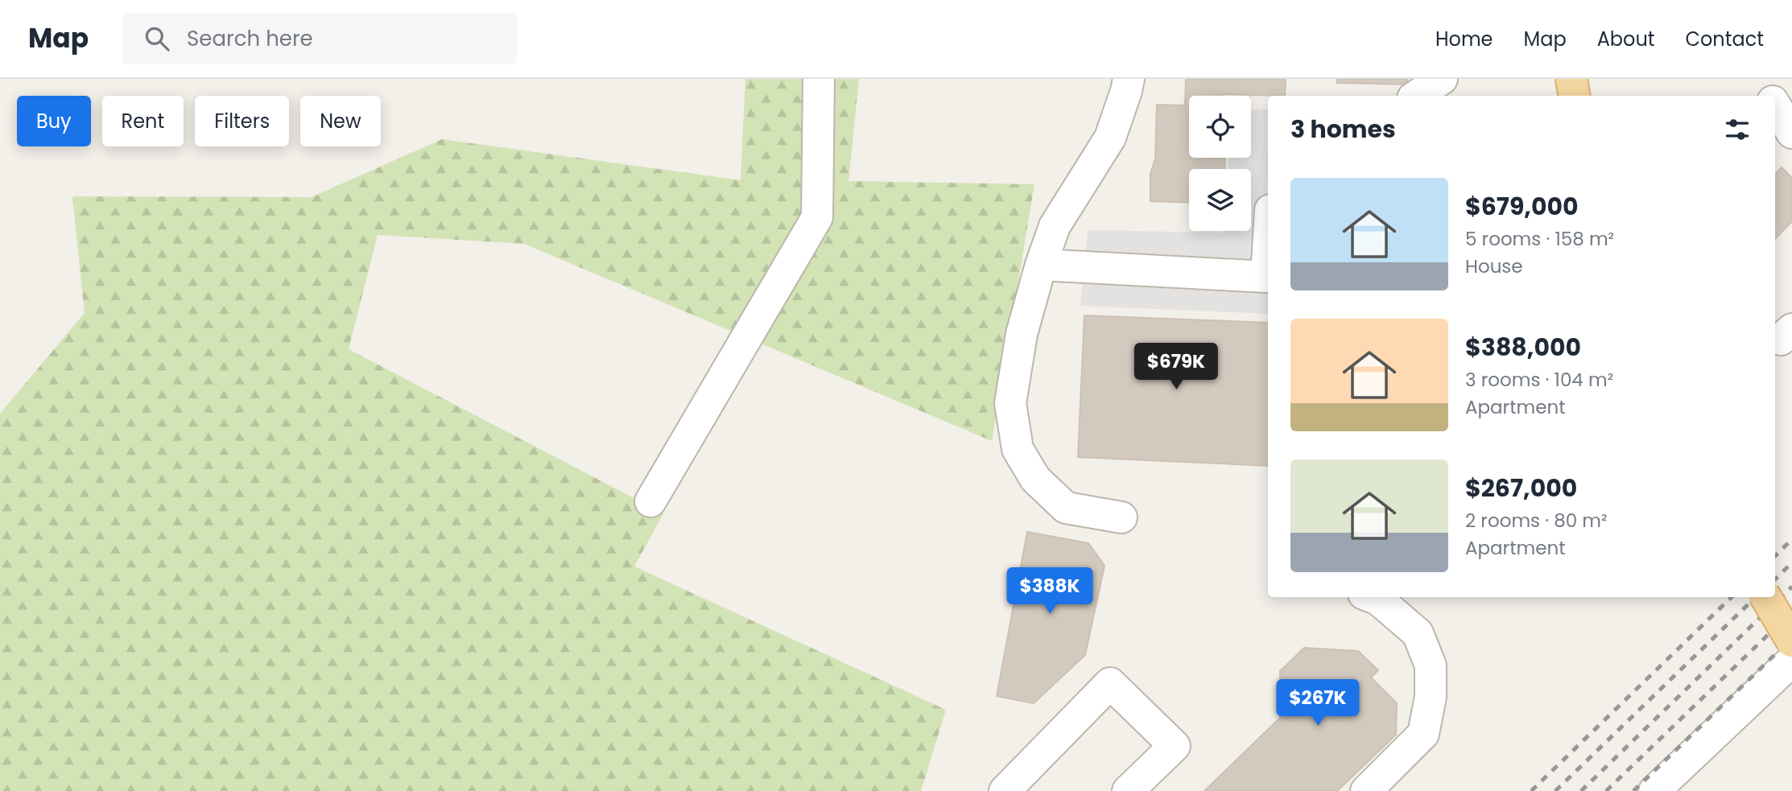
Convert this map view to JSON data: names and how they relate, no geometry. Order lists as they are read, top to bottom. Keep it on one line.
{"page":{"header":"Map","search":"Search here","nav":["Home","Map","About","Contact"],"chip":["Buy","Rent","Filters","New"],"heading":"3 homes","list":[{"name":"$679,000","note":"5 rooms · 158 m² · House"},{"name":"$388,000","note":"3 rooms · 104 m² · Apartment"},{"name":"$267,000","note":"2 rooms · 80 m² · Apartment"}],"price":["$679K","$388K","$267K"]}}
